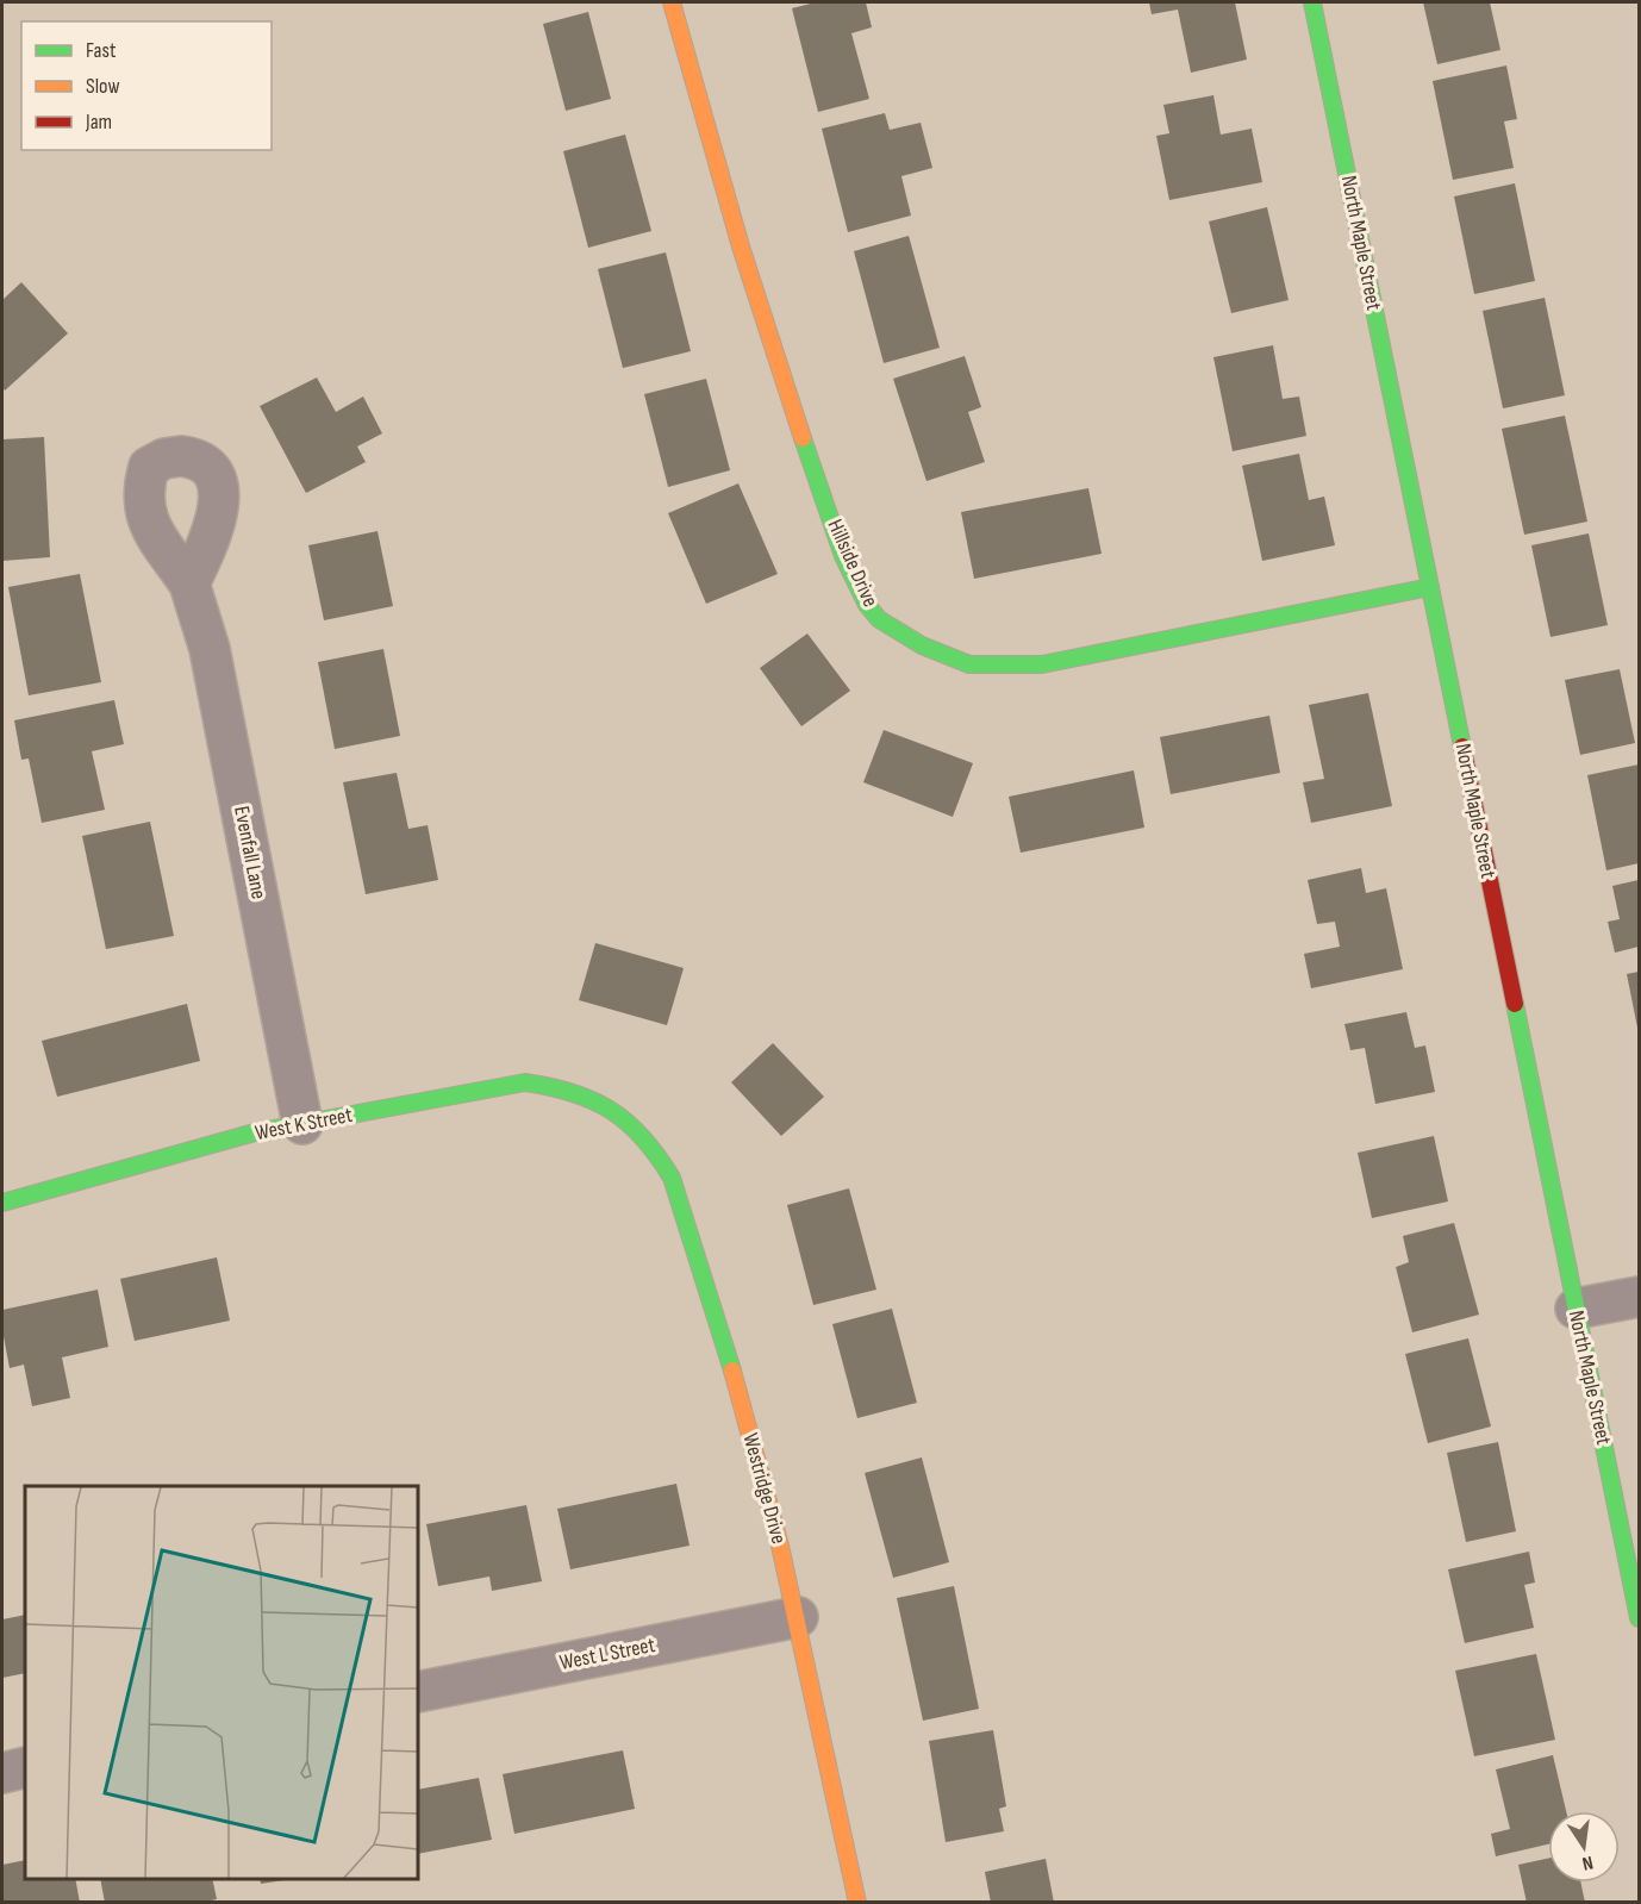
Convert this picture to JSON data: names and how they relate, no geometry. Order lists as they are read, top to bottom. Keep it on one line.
{"streets":{"street":["North Maple Street","Hillside Drive","Evenfall Lane","West K Street","Westridge Drive","West L Street"]},"crossings":[["North Maple Street","Hillside Drive"],["Evenfall Lane","West K Street"],["West K Street","Westridge Drive"],["Westridge Drive","West L Street"]],"legend":["Fast","Slow","Jam"],"north":"bottom"}
